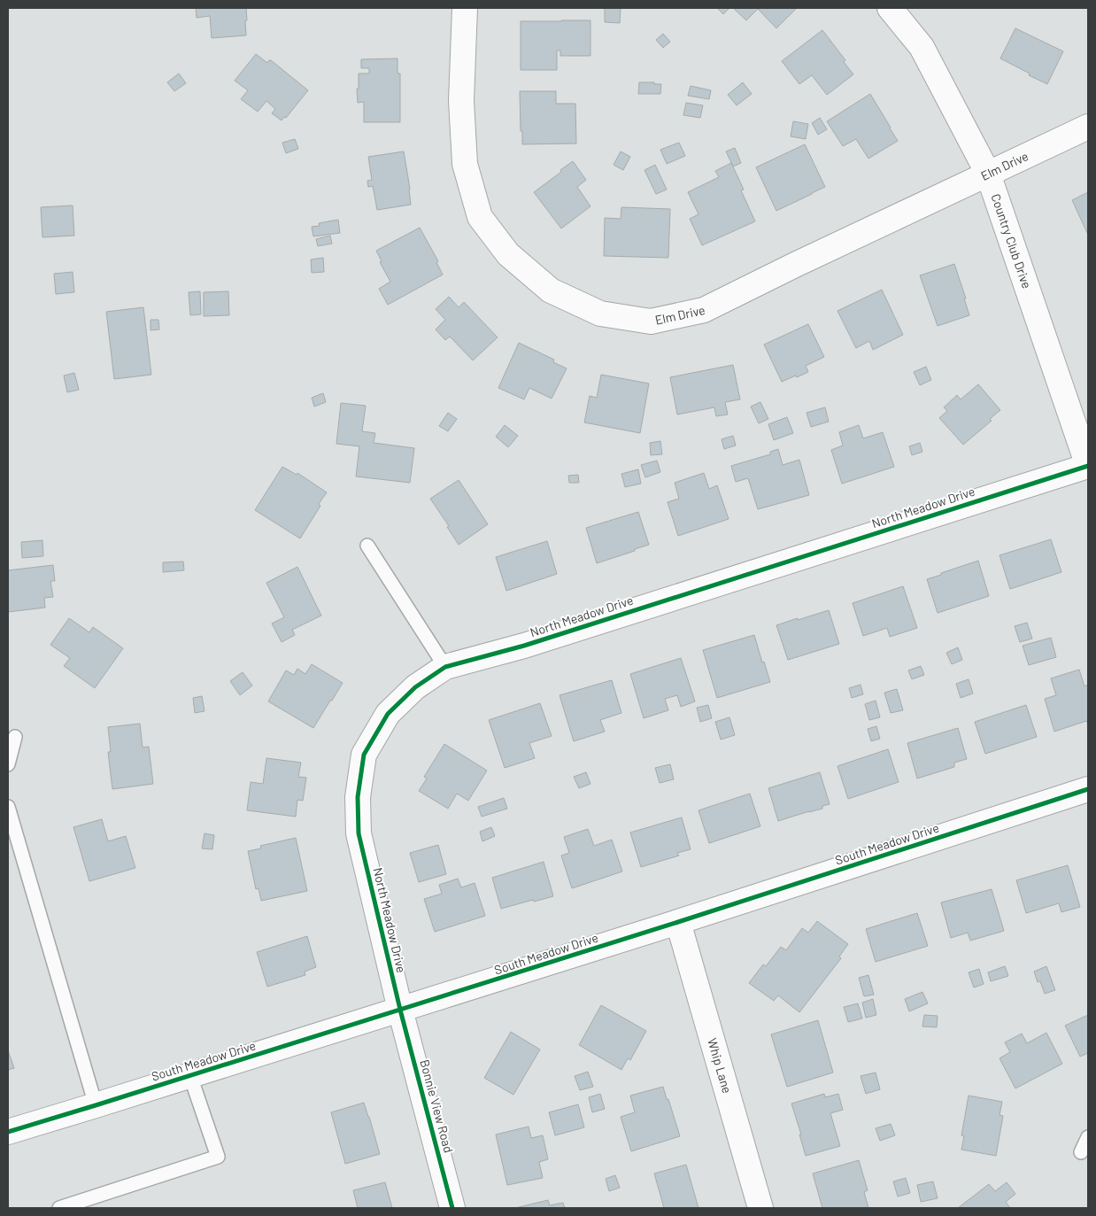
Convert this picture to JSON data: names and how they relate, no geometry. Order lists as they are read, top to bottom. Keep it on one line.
{"streets":{"street":["Elm Drive","Country Club Drive","North Meadow Drive","South Meadow Drive","Whip Lane","Bonnie View Road"]},"crossings":[["Elm Drive","Country Club Drive"],["Country Club Drive","North Meadow Drive"],["North Meadow Drive","South Meadow Drive"],["North Meadow Drive","Bonnie View Road"],["South Meadow Drive","Whip Lane"],["South Meadow Drive","Bonnie View Road"]]}
